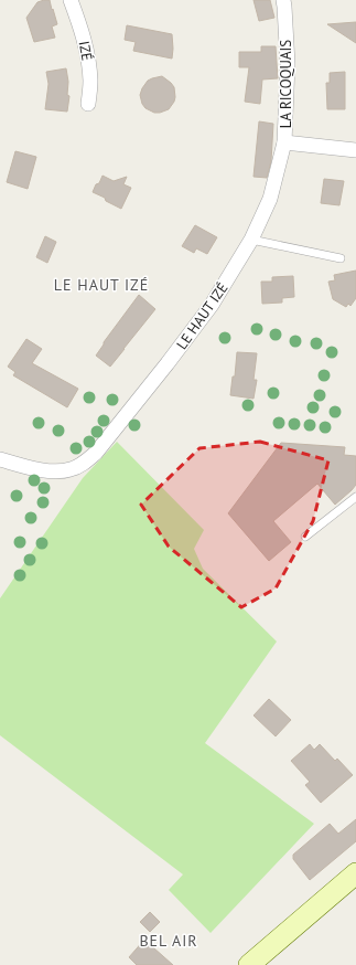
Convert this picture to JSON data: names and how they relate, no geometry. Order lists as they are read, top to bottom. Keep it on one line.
{"streets":{"street":["IZÉ","LA RICOQUAIS","LE HAUT IZÉ"]},"crossings":[["LA RICOQUAIS","LE HAUT IZÉ"]],"districts":["LE HAUT IZÉ","BEL AIR"]}
